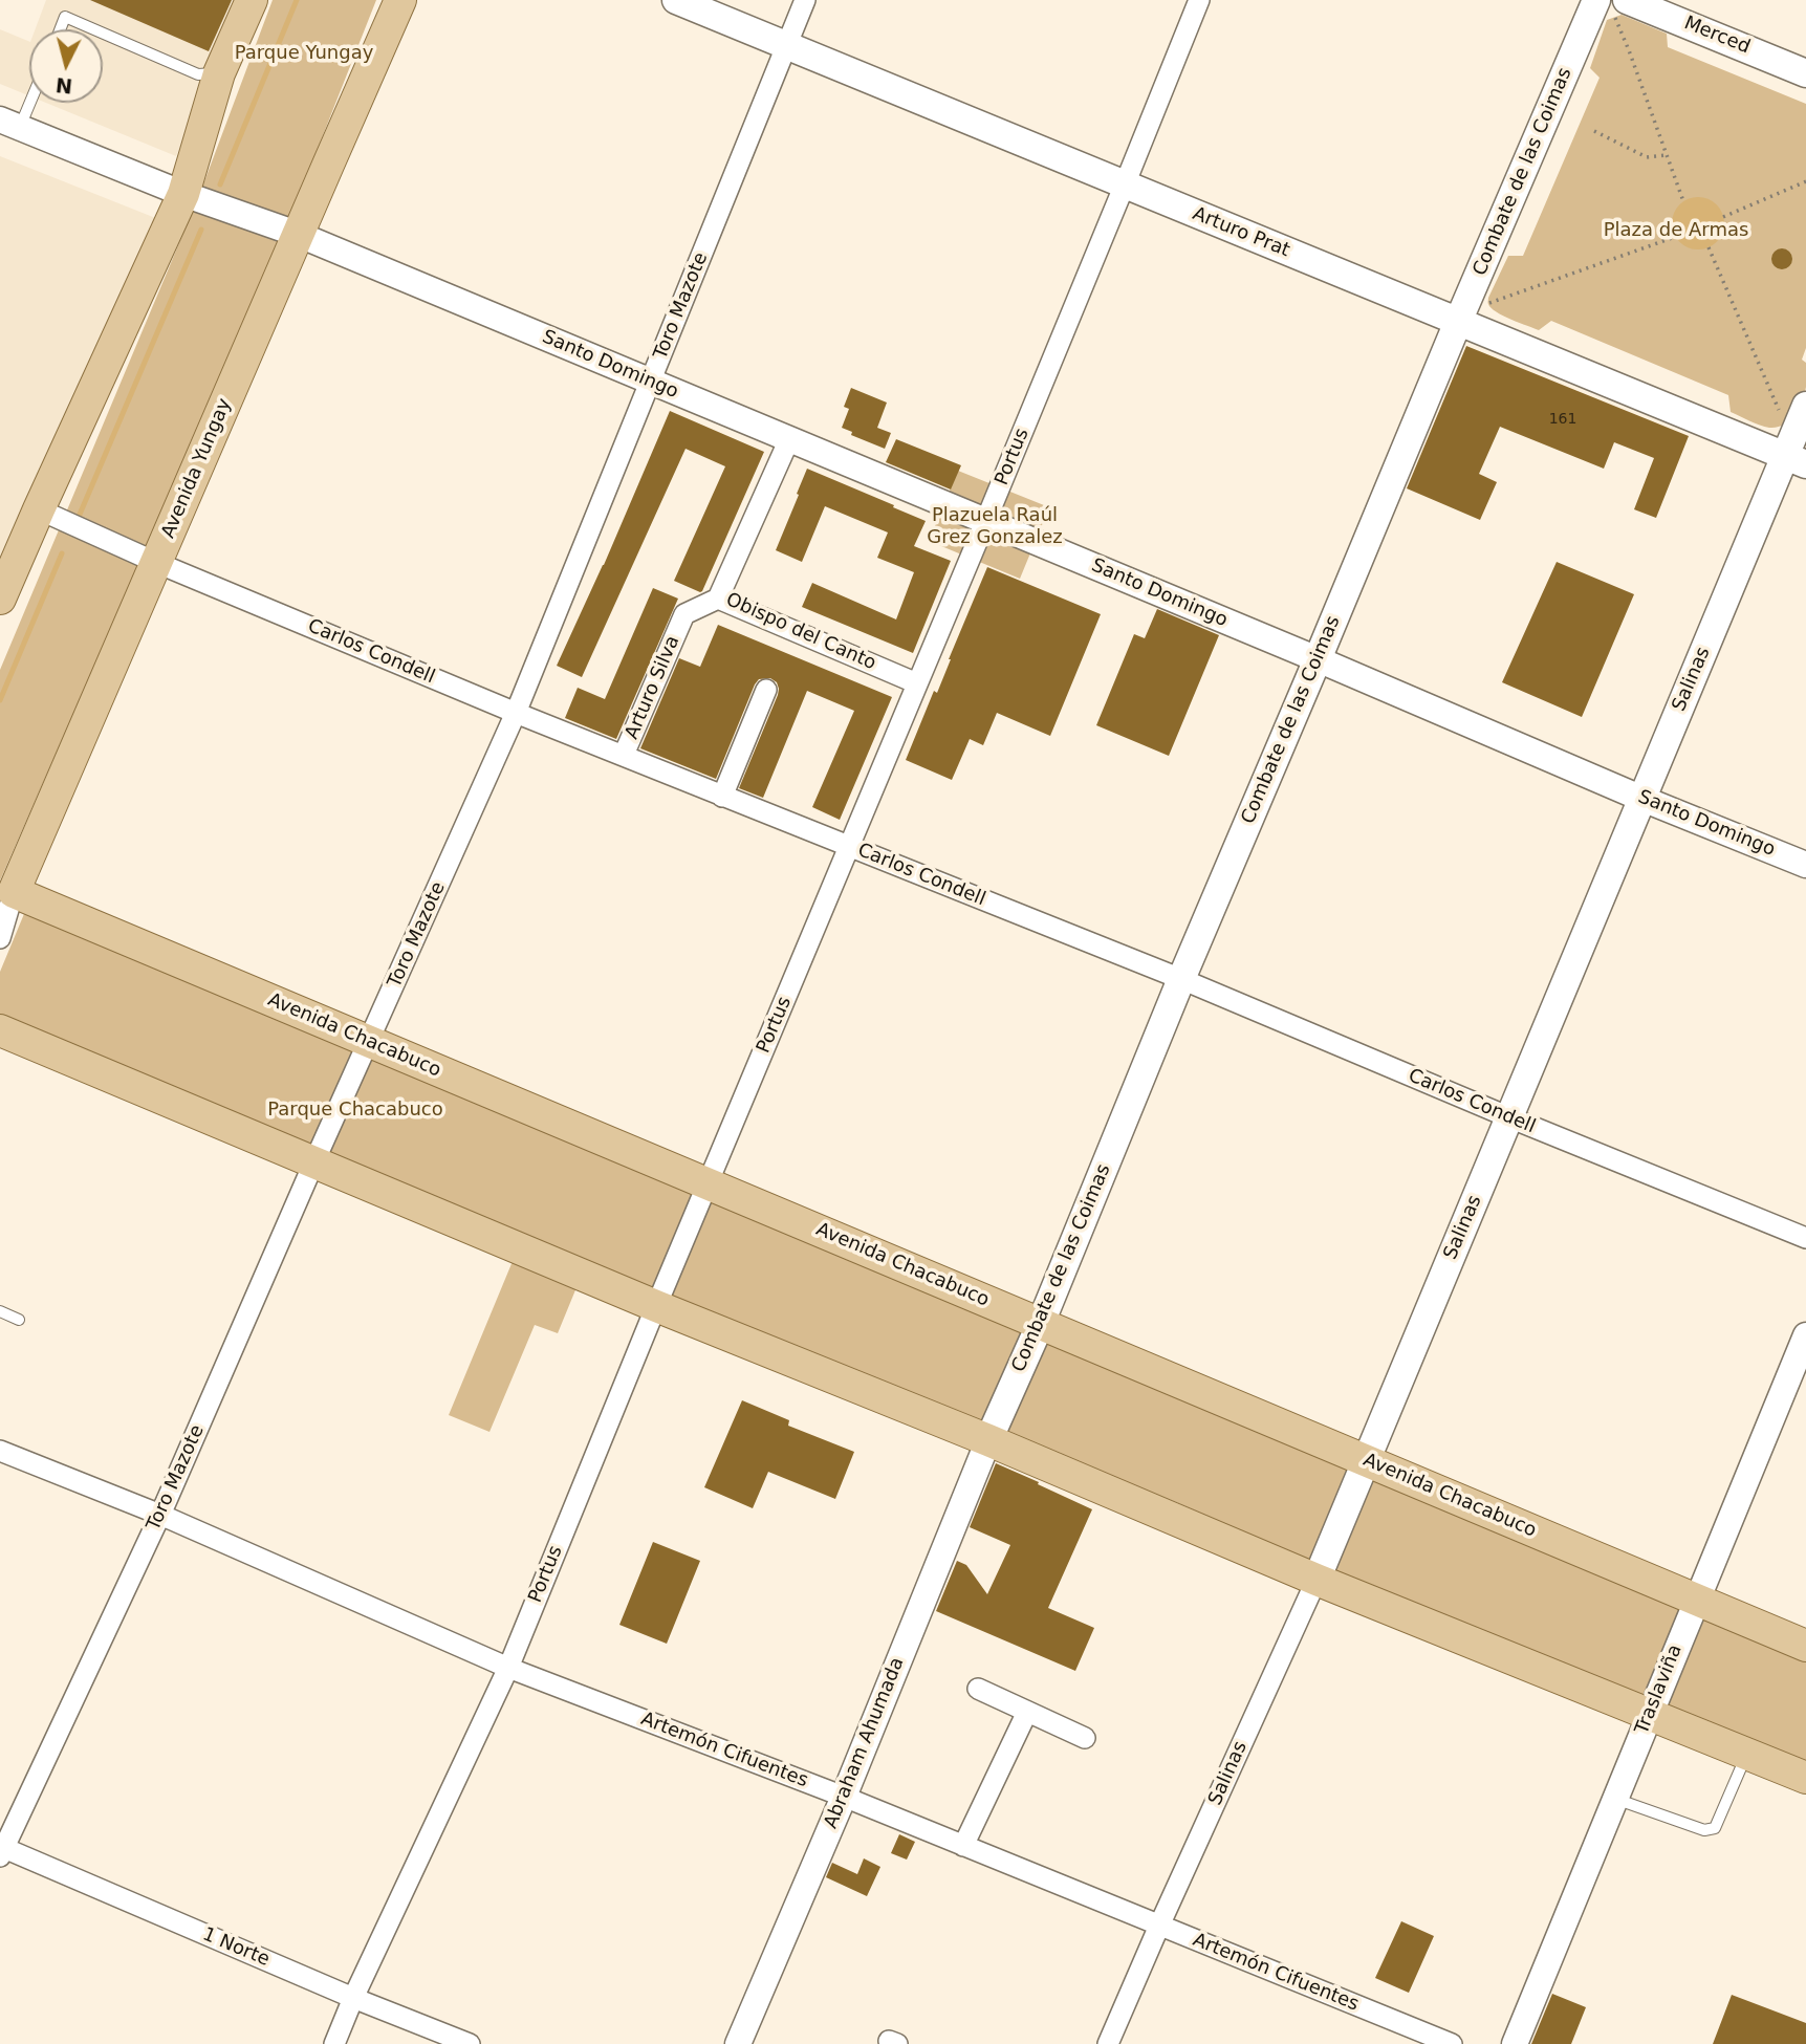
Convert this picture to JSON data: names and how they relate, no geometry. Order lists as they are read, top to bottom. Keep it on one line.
{"streets":{"main road":["Merced","Combate de las Coimas","Arturo Prat","Avenida Yungay","Salinas","Avenida Chacabuco"],"street":["Toro Mazote","Santo Domingo","Portus","Obispo del Canto","Carlos Condell","Arturo Silva","Traslaviña","Abraham Ahumada","Artemón Cifuentes","1 Norte"]},"crossings":[["Merced","Combate de las Coimas"],["Combate de las Coimas","Arturo Prat"],["Combate de las Coimas","Santo Domingo"],["Combate de las Coimas","Carlos Condell"],["Combate de las Coimas","Avenida Chacabuco"],["Combate de las Coimas","Abraham Ahumada"],["Arturo Prat","Toro Mazote"],["Arturo Prat","Portus"],["Arturo Prat","Salinas"],["Toro Mazote","Santo Domingo"],["Toro Mazote","Carlos Condell"],["Toro Mazote","Avenida Chacabuco"],["Toro Mazote","Artemón Cifuentes"],["Toro Mazote","1 Norte"],["Santo Domingo","Portus"],["Santo Domingo","Avenida Yungay"],["Santo Domingo","Obispo del Canto"],["Santo Domingo","Salinas"],["Portus","Obispo del Canto"],["Portus","Carlos Condell"],["Portus","Avenida Chacabuco"],["Portus","Artemón Cifuentes"],["Portus","1 Norte"],["Avenida Yungay","Carlos Condell"],["Avenida Yungay","Avenida Chacabuco"],["Obispo del Canto","Arturo Silva"],["Carlos Condell","Salinas"],["Carlos Condell","Arturo Silva"],["Salinas","Avenida Chacabuco"],["Salinas","Artemón Cifuentes"],["Avenida Chacabuco","Traslaviña"],["Abraham Ahumada","Artemón Cifuentes"]],"parks":["Parque Yungay","Plaza de Armas","Plazuela Raúl Grez Gonzalez","Parque Chacabuco"],"house_numbers":["161"],"north":"bottom"}
